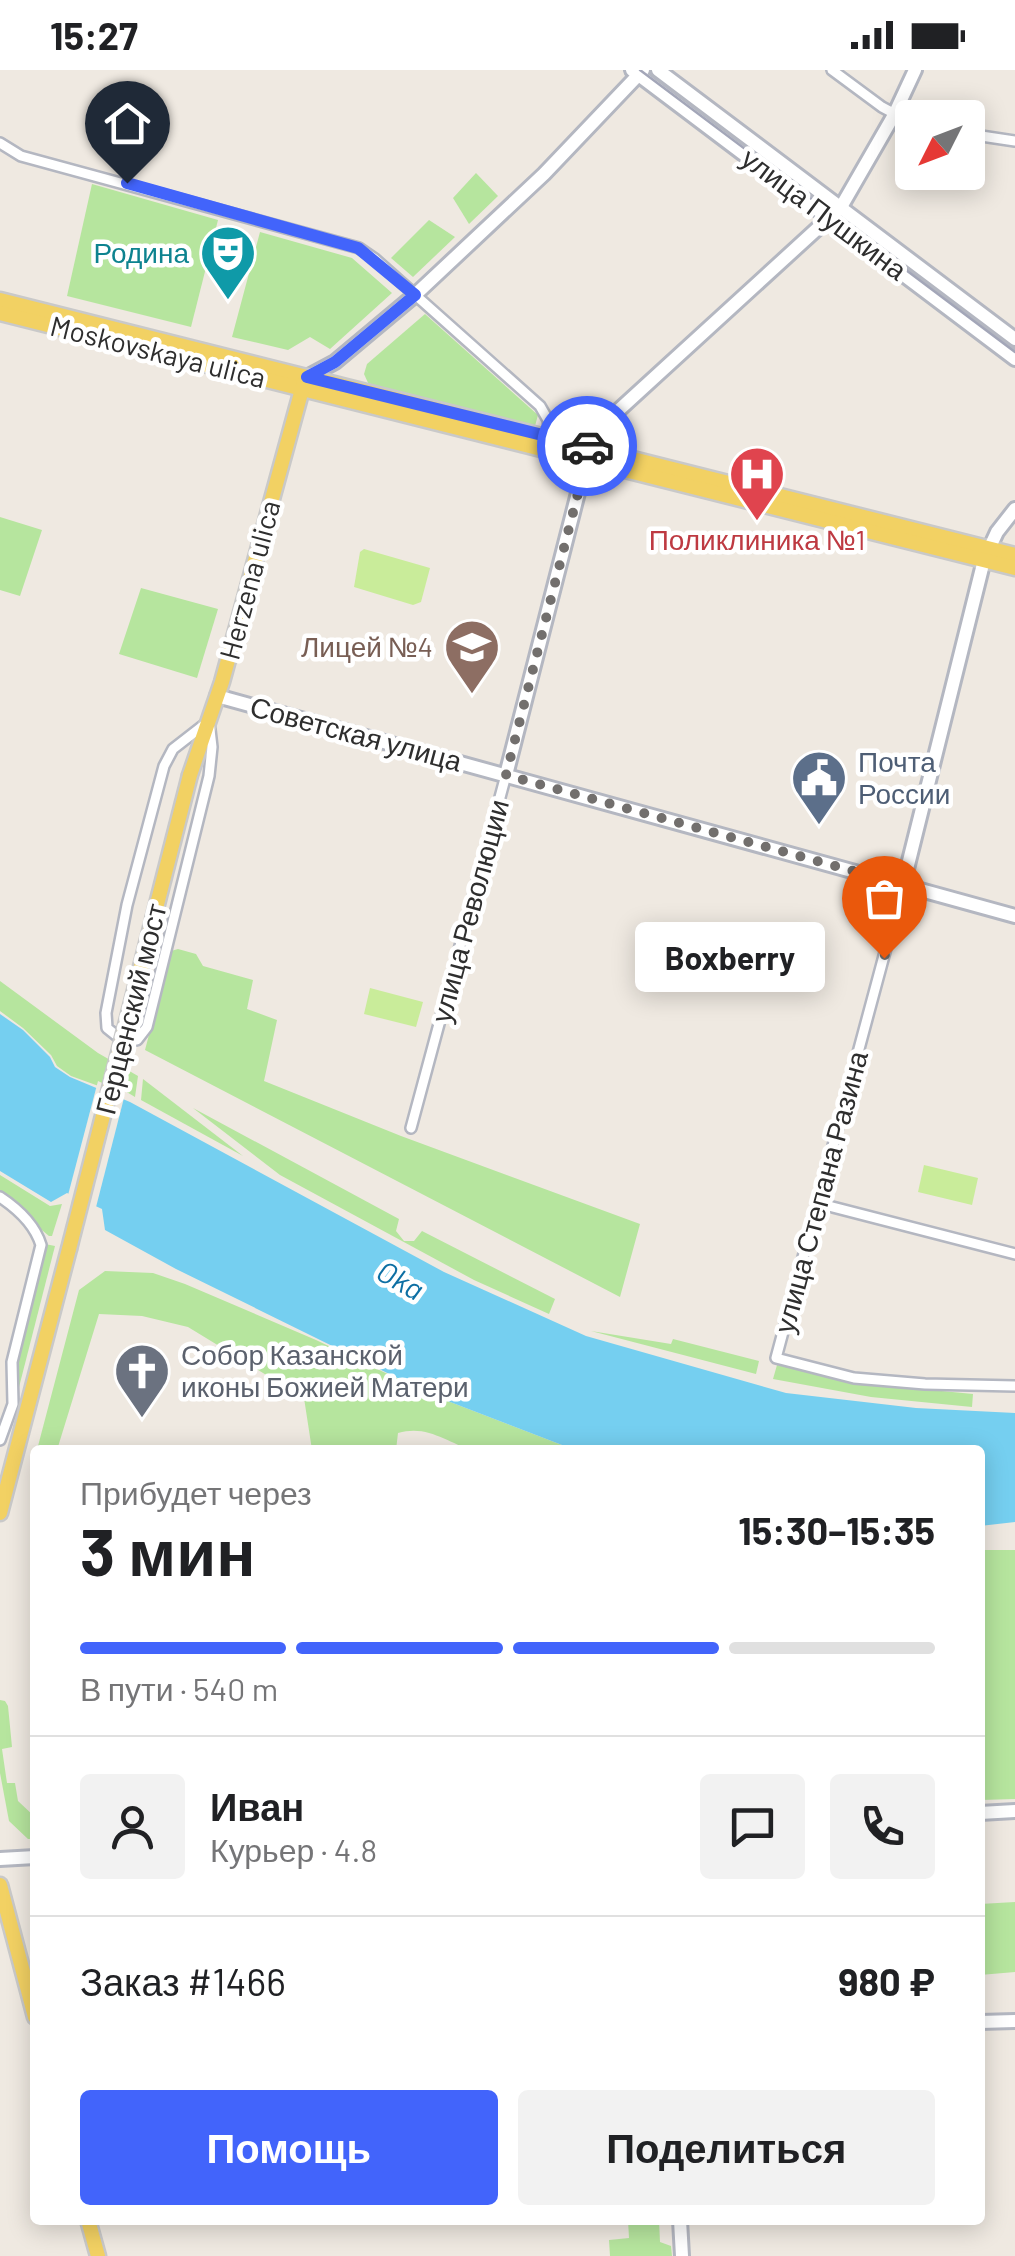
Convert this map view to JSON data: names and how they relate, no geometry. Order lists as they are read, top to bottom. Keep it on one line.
{"streets":{"main road":["Moskovskaya ulica","Herzena ulica","Герценский мост"],"street":["улица Пушкина","Советская улица","улица Революции","улица Степана Разина"]},"crossings":[["Moskovskaya ulica","Herzena ulica"],["Moskovskaya ulica","улица Революции"],["Moskovskaya ulica","улица Степана Разина"],["Herzena ulica","Советская улица"],["Herzena ulica","Герценский мост"],["Советская улица","улица Революции"],["Советская улица","улица Степана Разина"]],"water":["Oka"],"places":{"theatre":["Родина"],"hospital":["Поликлиника №1"],"school or university":["Лицей №4"],"public building":["Почта России"],"other":["Boxberry"],"church":["Собор Казанской иконы Божией Матери"]},"north":"bottom left","page":{"status":"15:27","bubble":"Boxberry","heading":["3 мин","Прибудет через","15:30–15:35"],"panel":["Иван","Курьер · 4.8","Заказ #1466","980 ₽"],"bar":"В пути · 540 m","buttons":["Помощь","Поделиться"]}}
